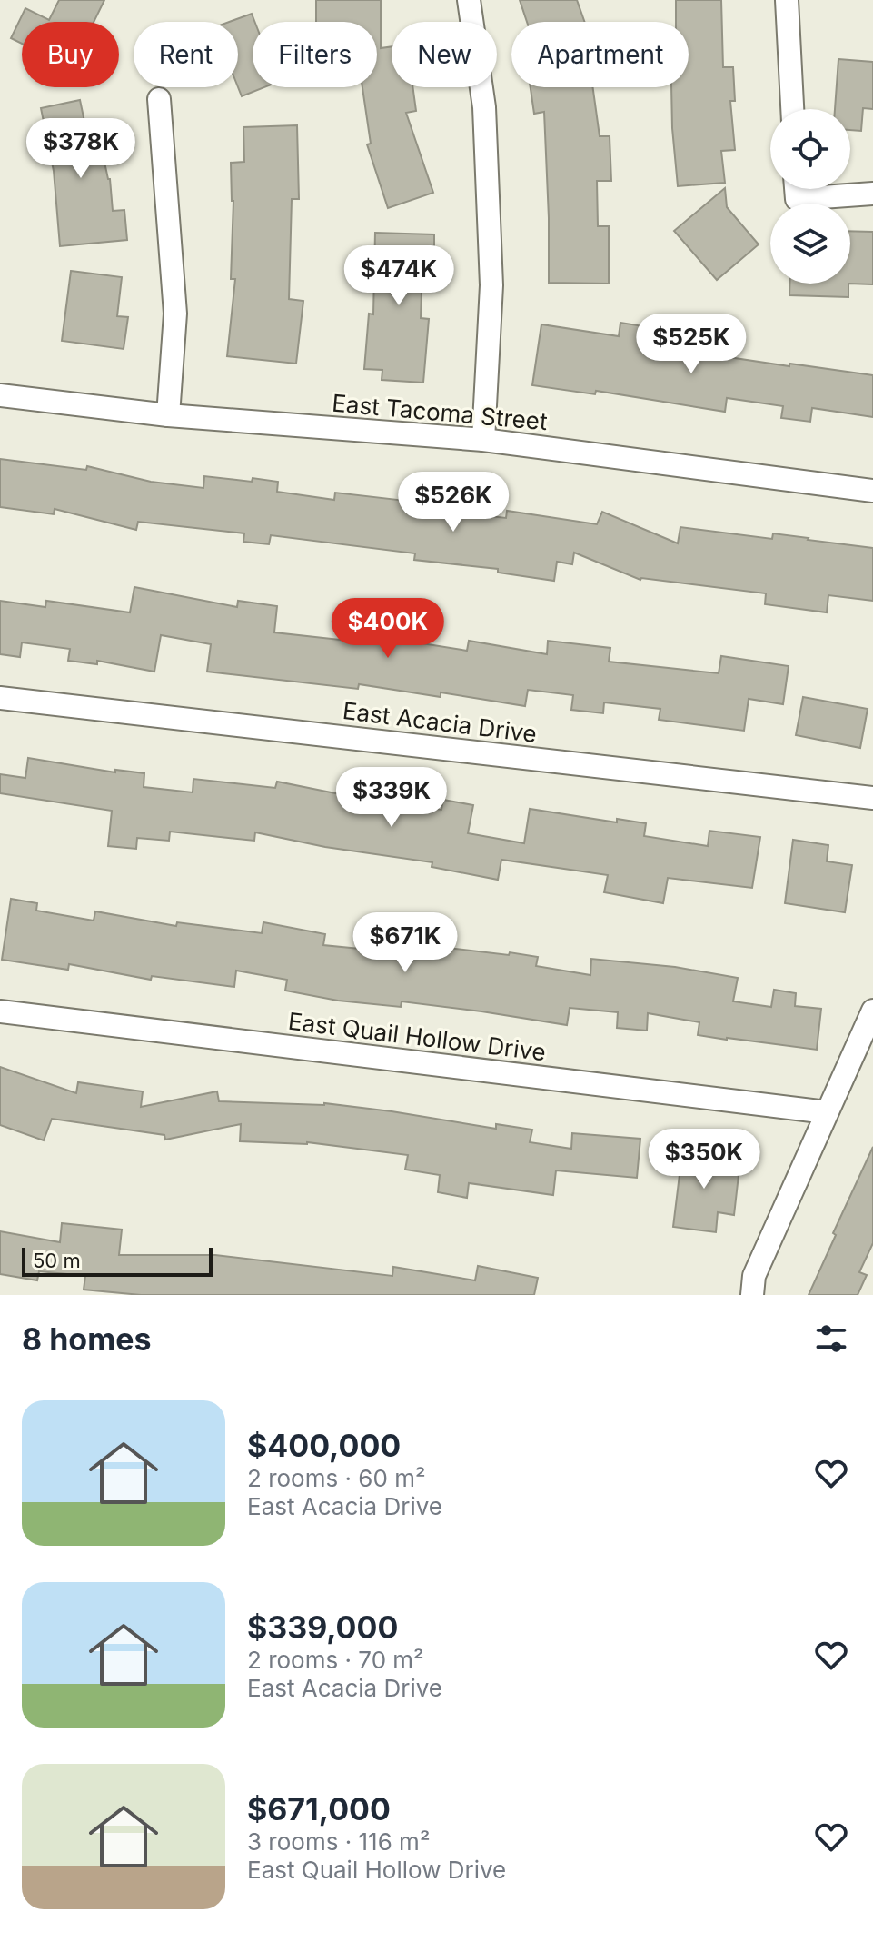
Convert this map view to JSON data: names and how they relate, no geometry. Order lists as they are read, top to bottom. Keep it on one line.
{"streets":{"street":["East Tacoma Street","East Acacia Drive","East Quail Hollow Drive"]},"scale_bar":"50 m","page":{"chip":["Buy","Rent","Filters","New","Apartment"],"price":["$378K","$474K","$525K","$526K","$400K","$339K","$671K","$350K"],"scale":"50 m","heading":"8 homes","list":[{"name":"$400,000","note":"2 rooms · 60 m² · East Acacia Drive"},{"name":"$339,000","note":"2 rooms · 70 m² · East Acacia Drive"},{"name":"$671,000","note":"3 rooms · 116 m² · East Quail Hollow Drive"}]}}
